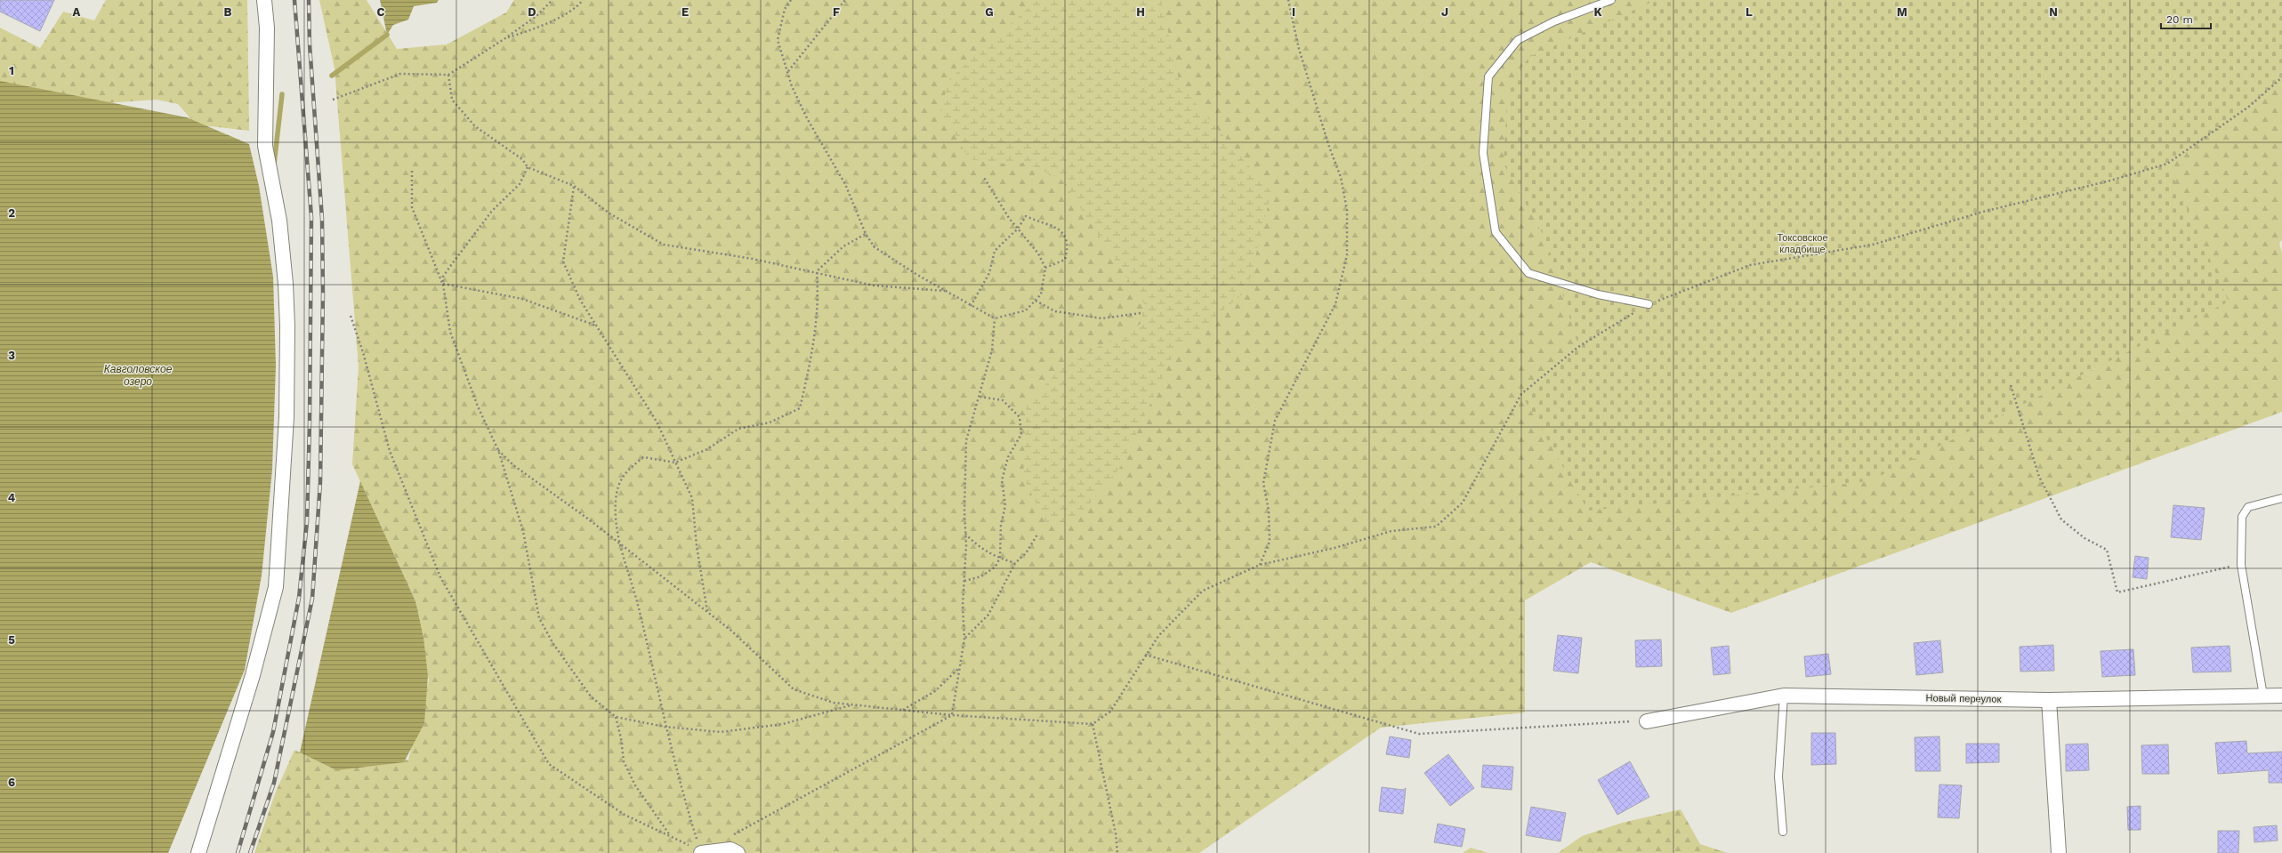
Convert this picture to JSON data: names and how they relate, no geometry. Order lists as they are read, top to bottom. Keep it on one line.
{"streets":{"street":["Новый переулок"]},"water":["Кавголовское озеро"],"parks":["Токсовское кладбище"],"scale_bar":"20 m","grid":{"columns":["A","B","C","D","E","F","G","H","I","J","K","L","M","N"],"rows":["1","2","3","4","5","6"]}}
